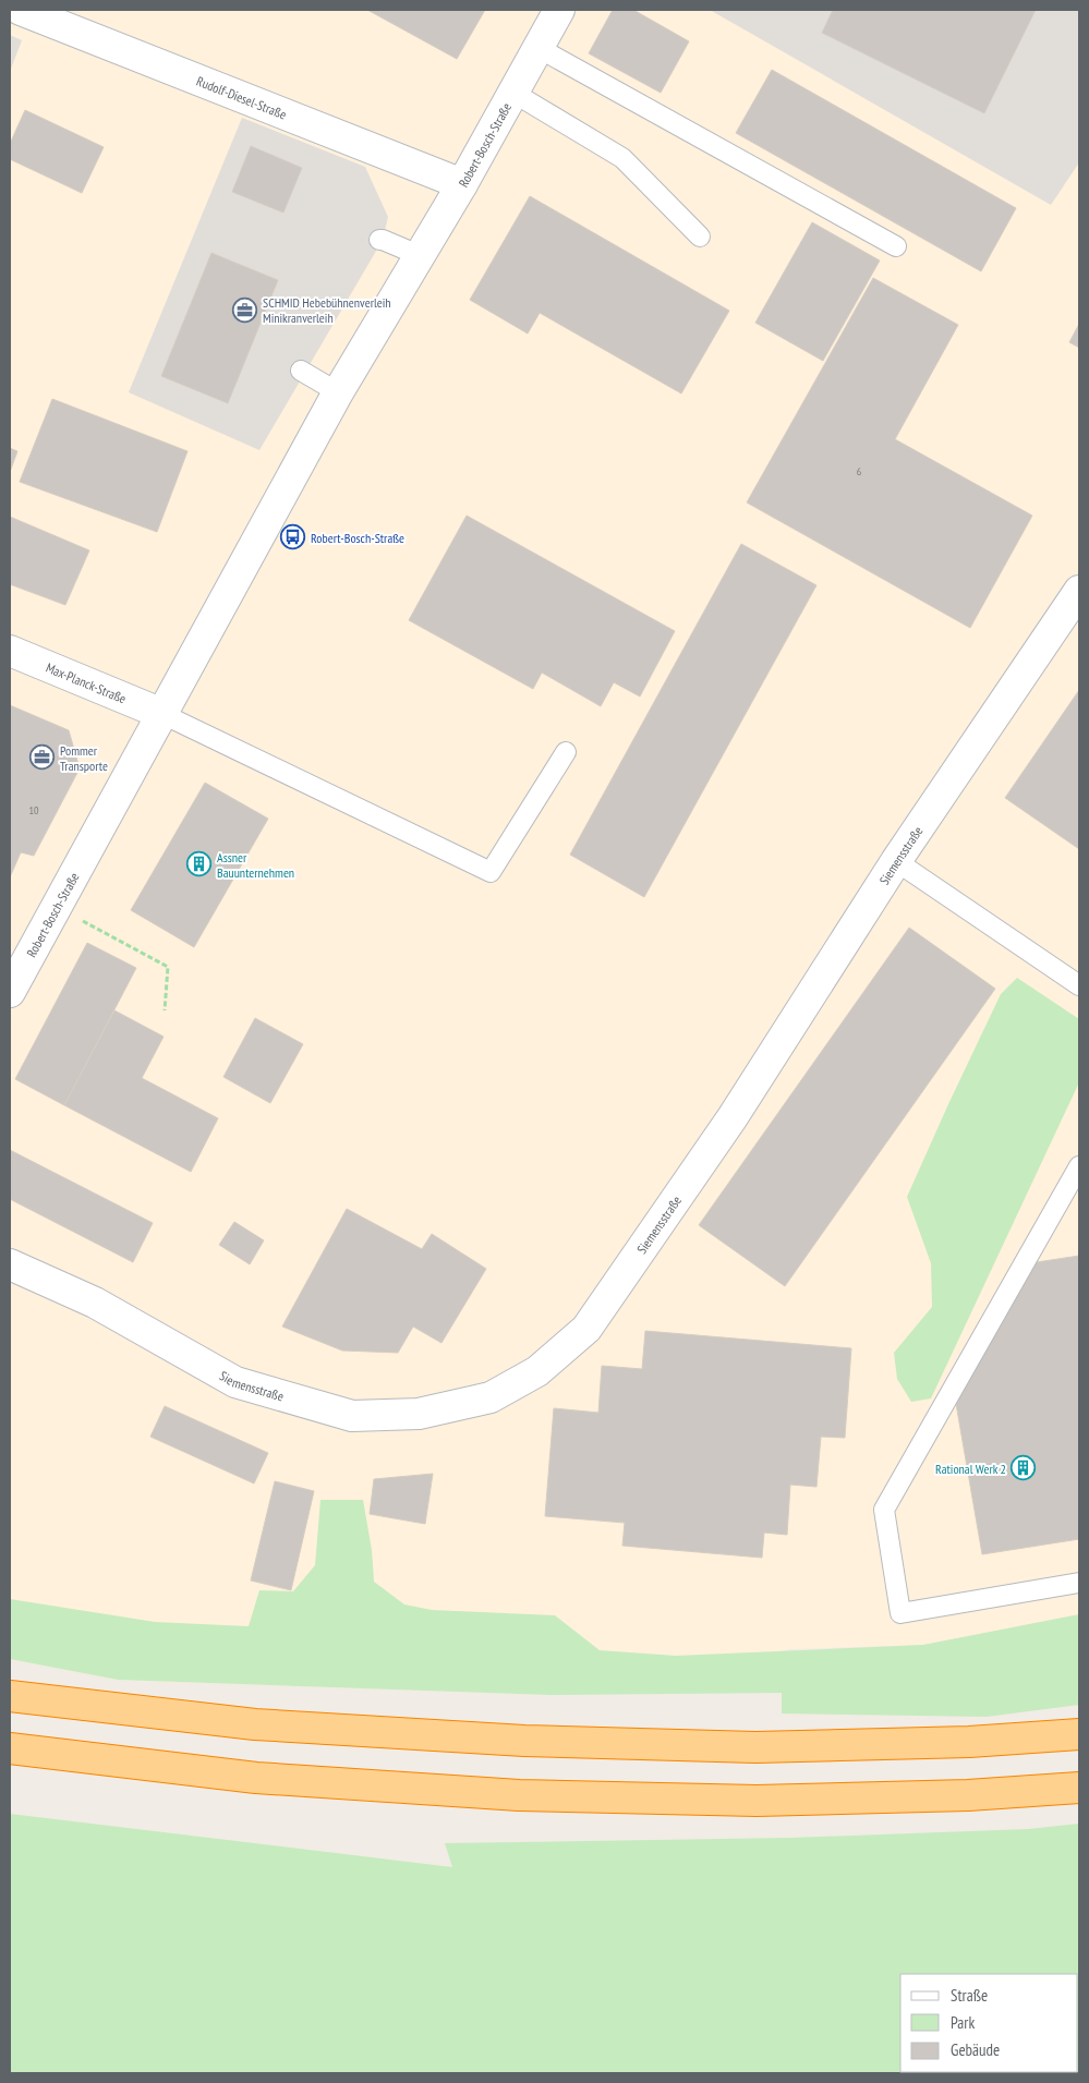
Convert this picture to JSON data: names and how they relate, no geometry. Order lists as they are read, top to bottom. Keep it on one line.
{"streets":{"street":["Rudolf-Diesel-Straße","Robert-Bosch-Straße","Max-Planck-Straße","Siemensstraße"]},"crossings":[["Rudolf-Diesel-Straße","Robert-Bosch-Straße"],["Robert-Bosch-Straße","Max-Planck-Straße"]],"places":{"office":["SCHMID Hebebühnenverleih Minikranverleih","Pommer Transporte"],"bus stop":["Robert-Bosch-Straße"],"building":["Assner Bauunternehmen","Rational Werk 2"]},"house_numbers":["6","10"],"legend":["Straße","Park","Gebäude"]}
